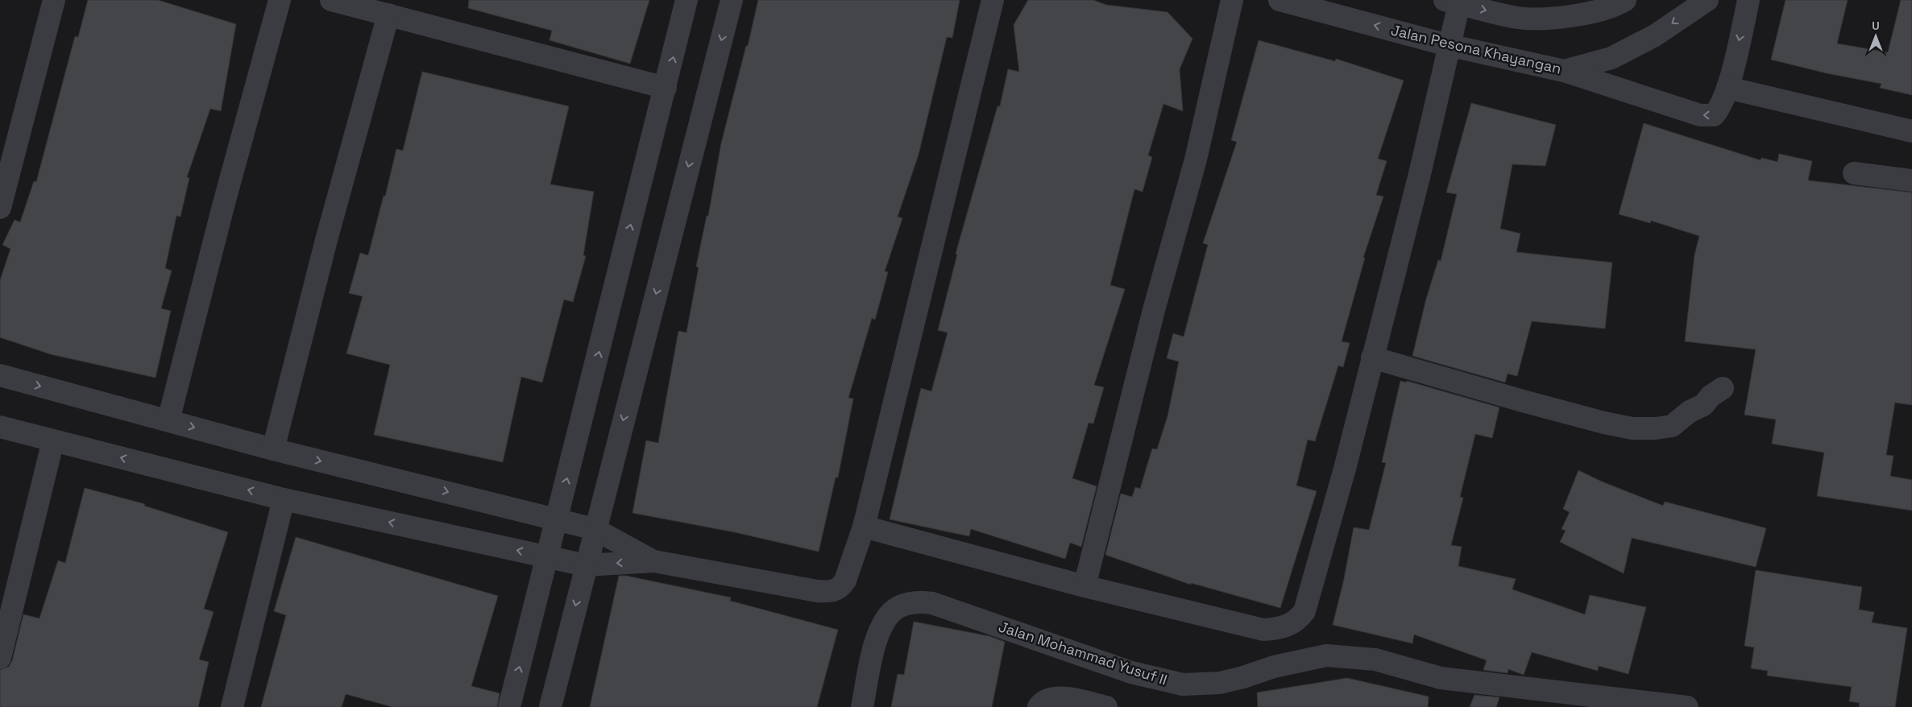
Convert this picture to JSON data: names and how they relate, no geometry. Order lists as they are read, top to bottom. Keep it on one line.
{"streets":{"street":["Jalan Pesona Khayangan","Jalan Mohammad Yusuf II"]},"north":"top"}
